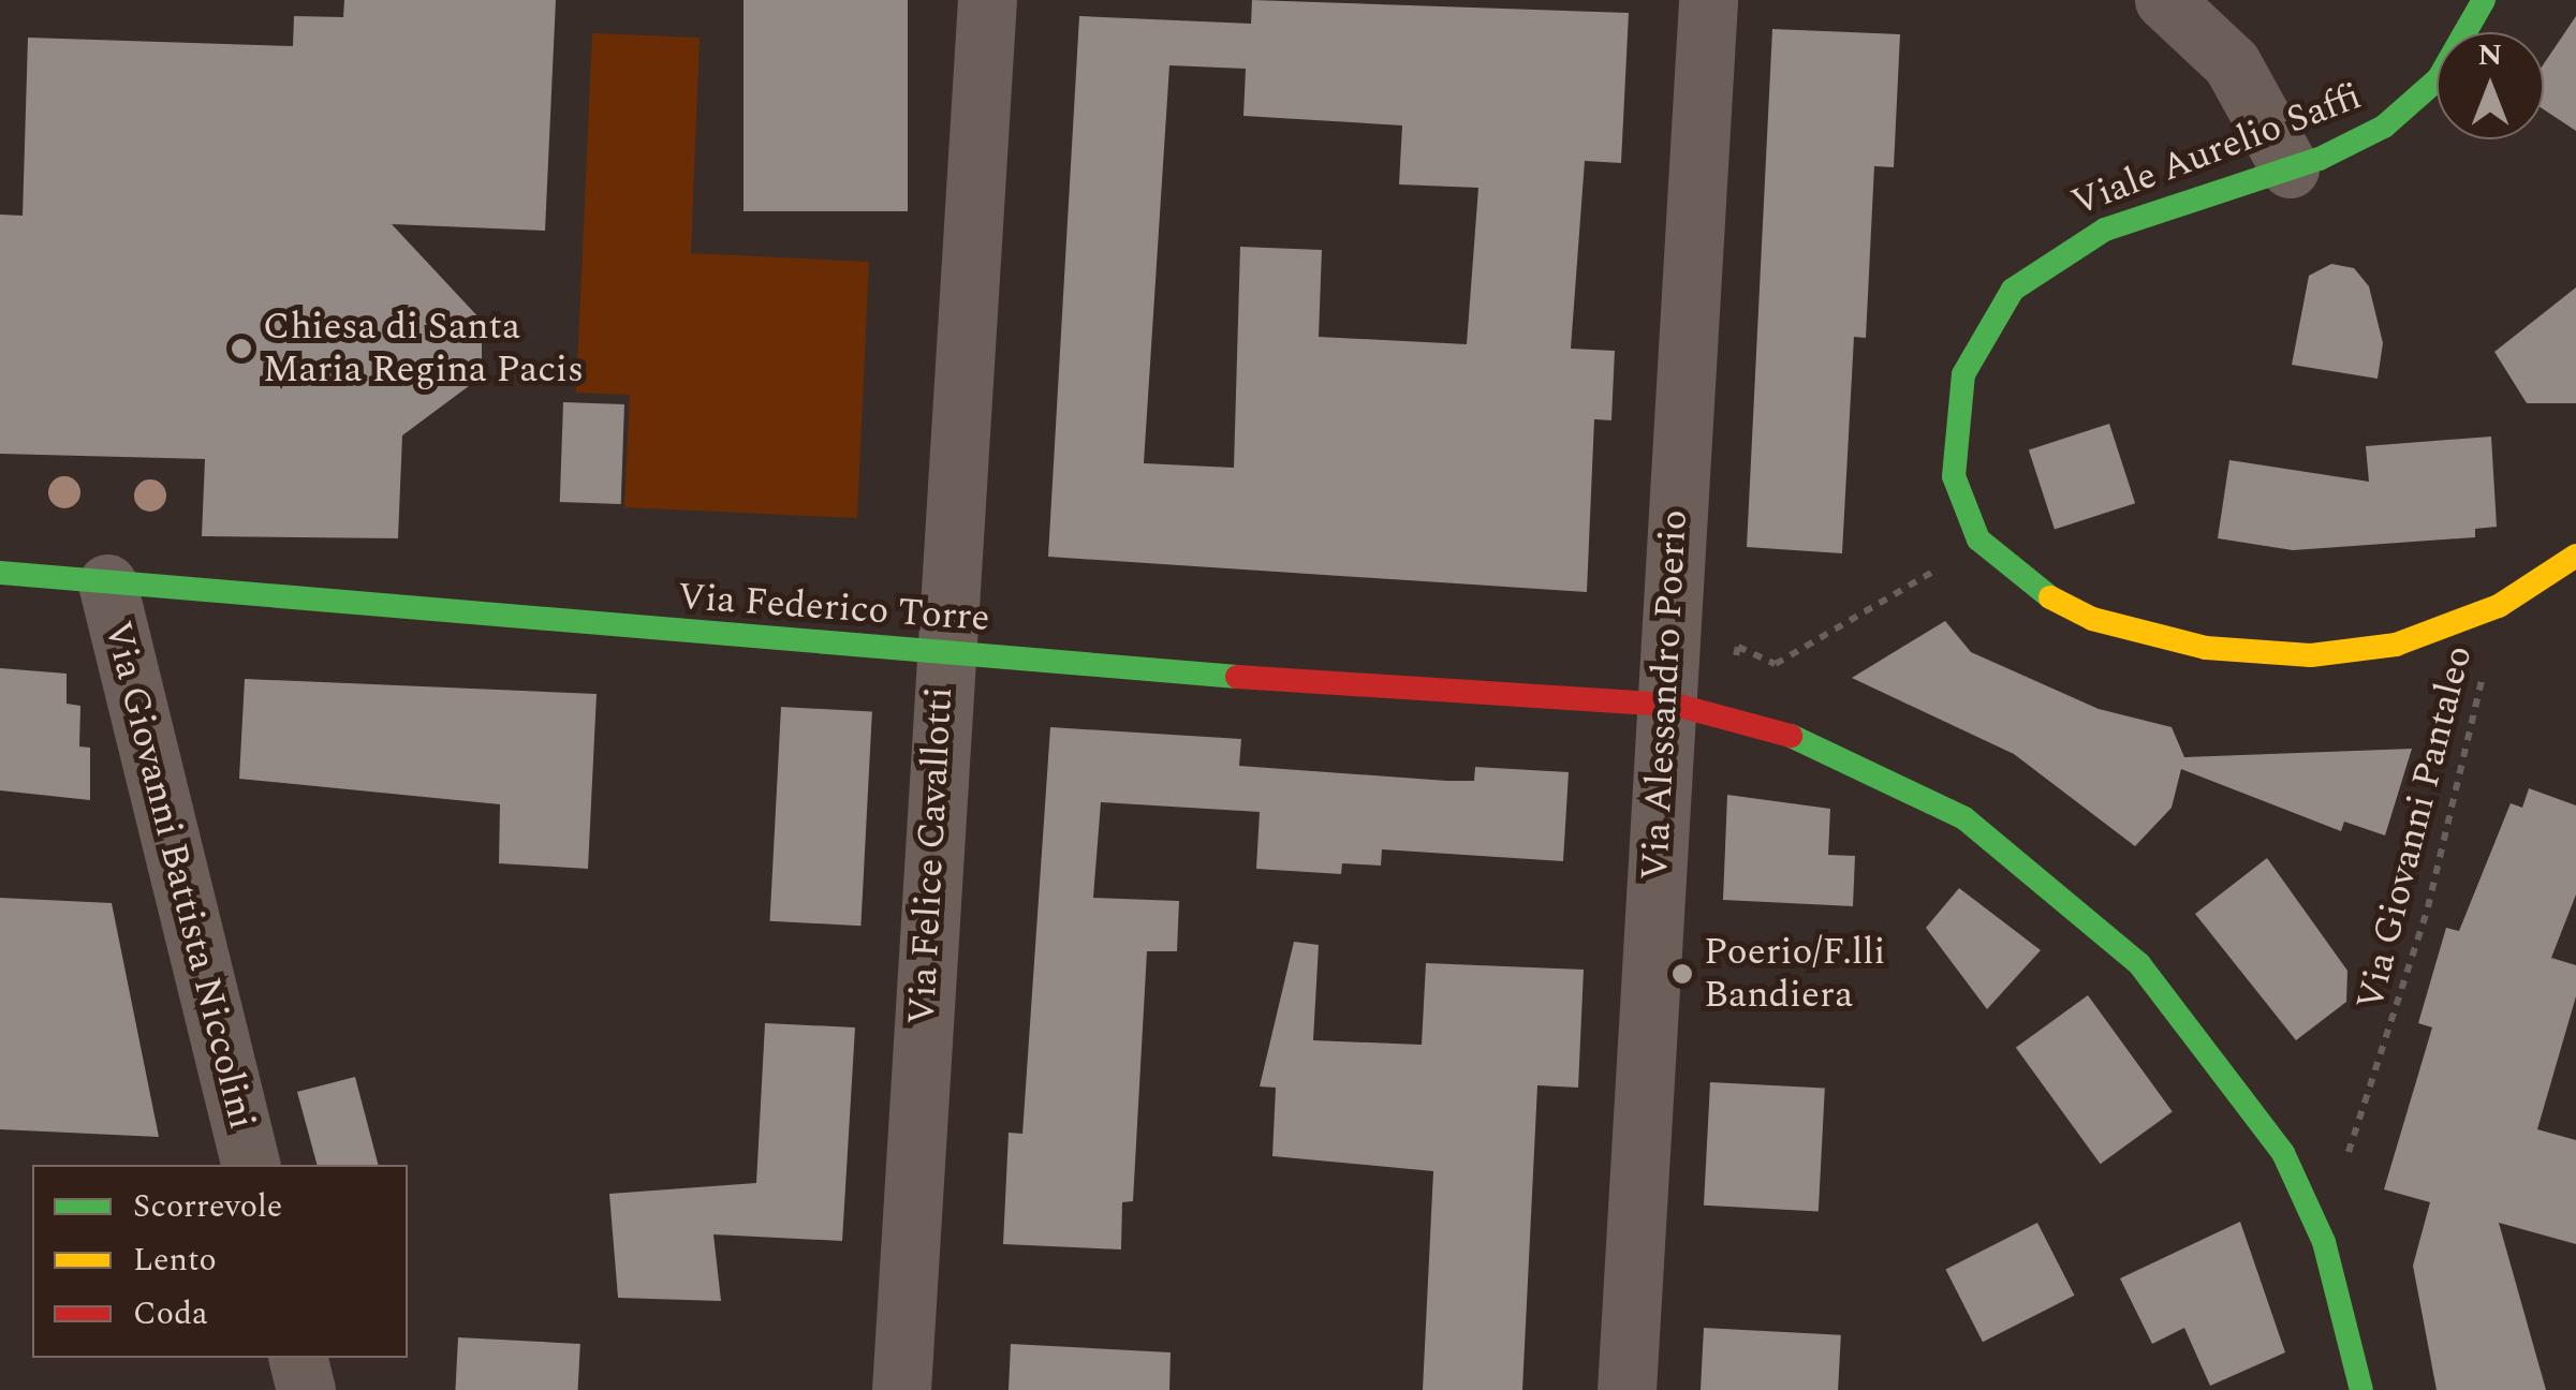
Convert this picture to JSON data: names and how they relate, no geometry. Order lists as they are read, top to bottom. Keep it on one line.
{"streets":{"street":["Viale Aurelio Saffi","Via Federico Torre","Via Alessandro Poerio","Via Felice Cavallotti","Via Giovanni Battista Niccolini"],"path":["Via Giovanni Pantaleo"]},"crossings":[["Viale Aurelio Saffi","Via Giovanni Pantaleo"],["Via Federico Torre","Via Alessandro Poerio"],["Via Federico Torre","Via Felice Cavallotti"],["Via Federico Torre","Via Giovanni Battista Niccolini"]],"places":["Chiesa di Santa Maria Regina Pacis","Poerio/F.lli Bandiera"],"legend":["Scorrevole","Lento","Coda"],"north":"top"}
